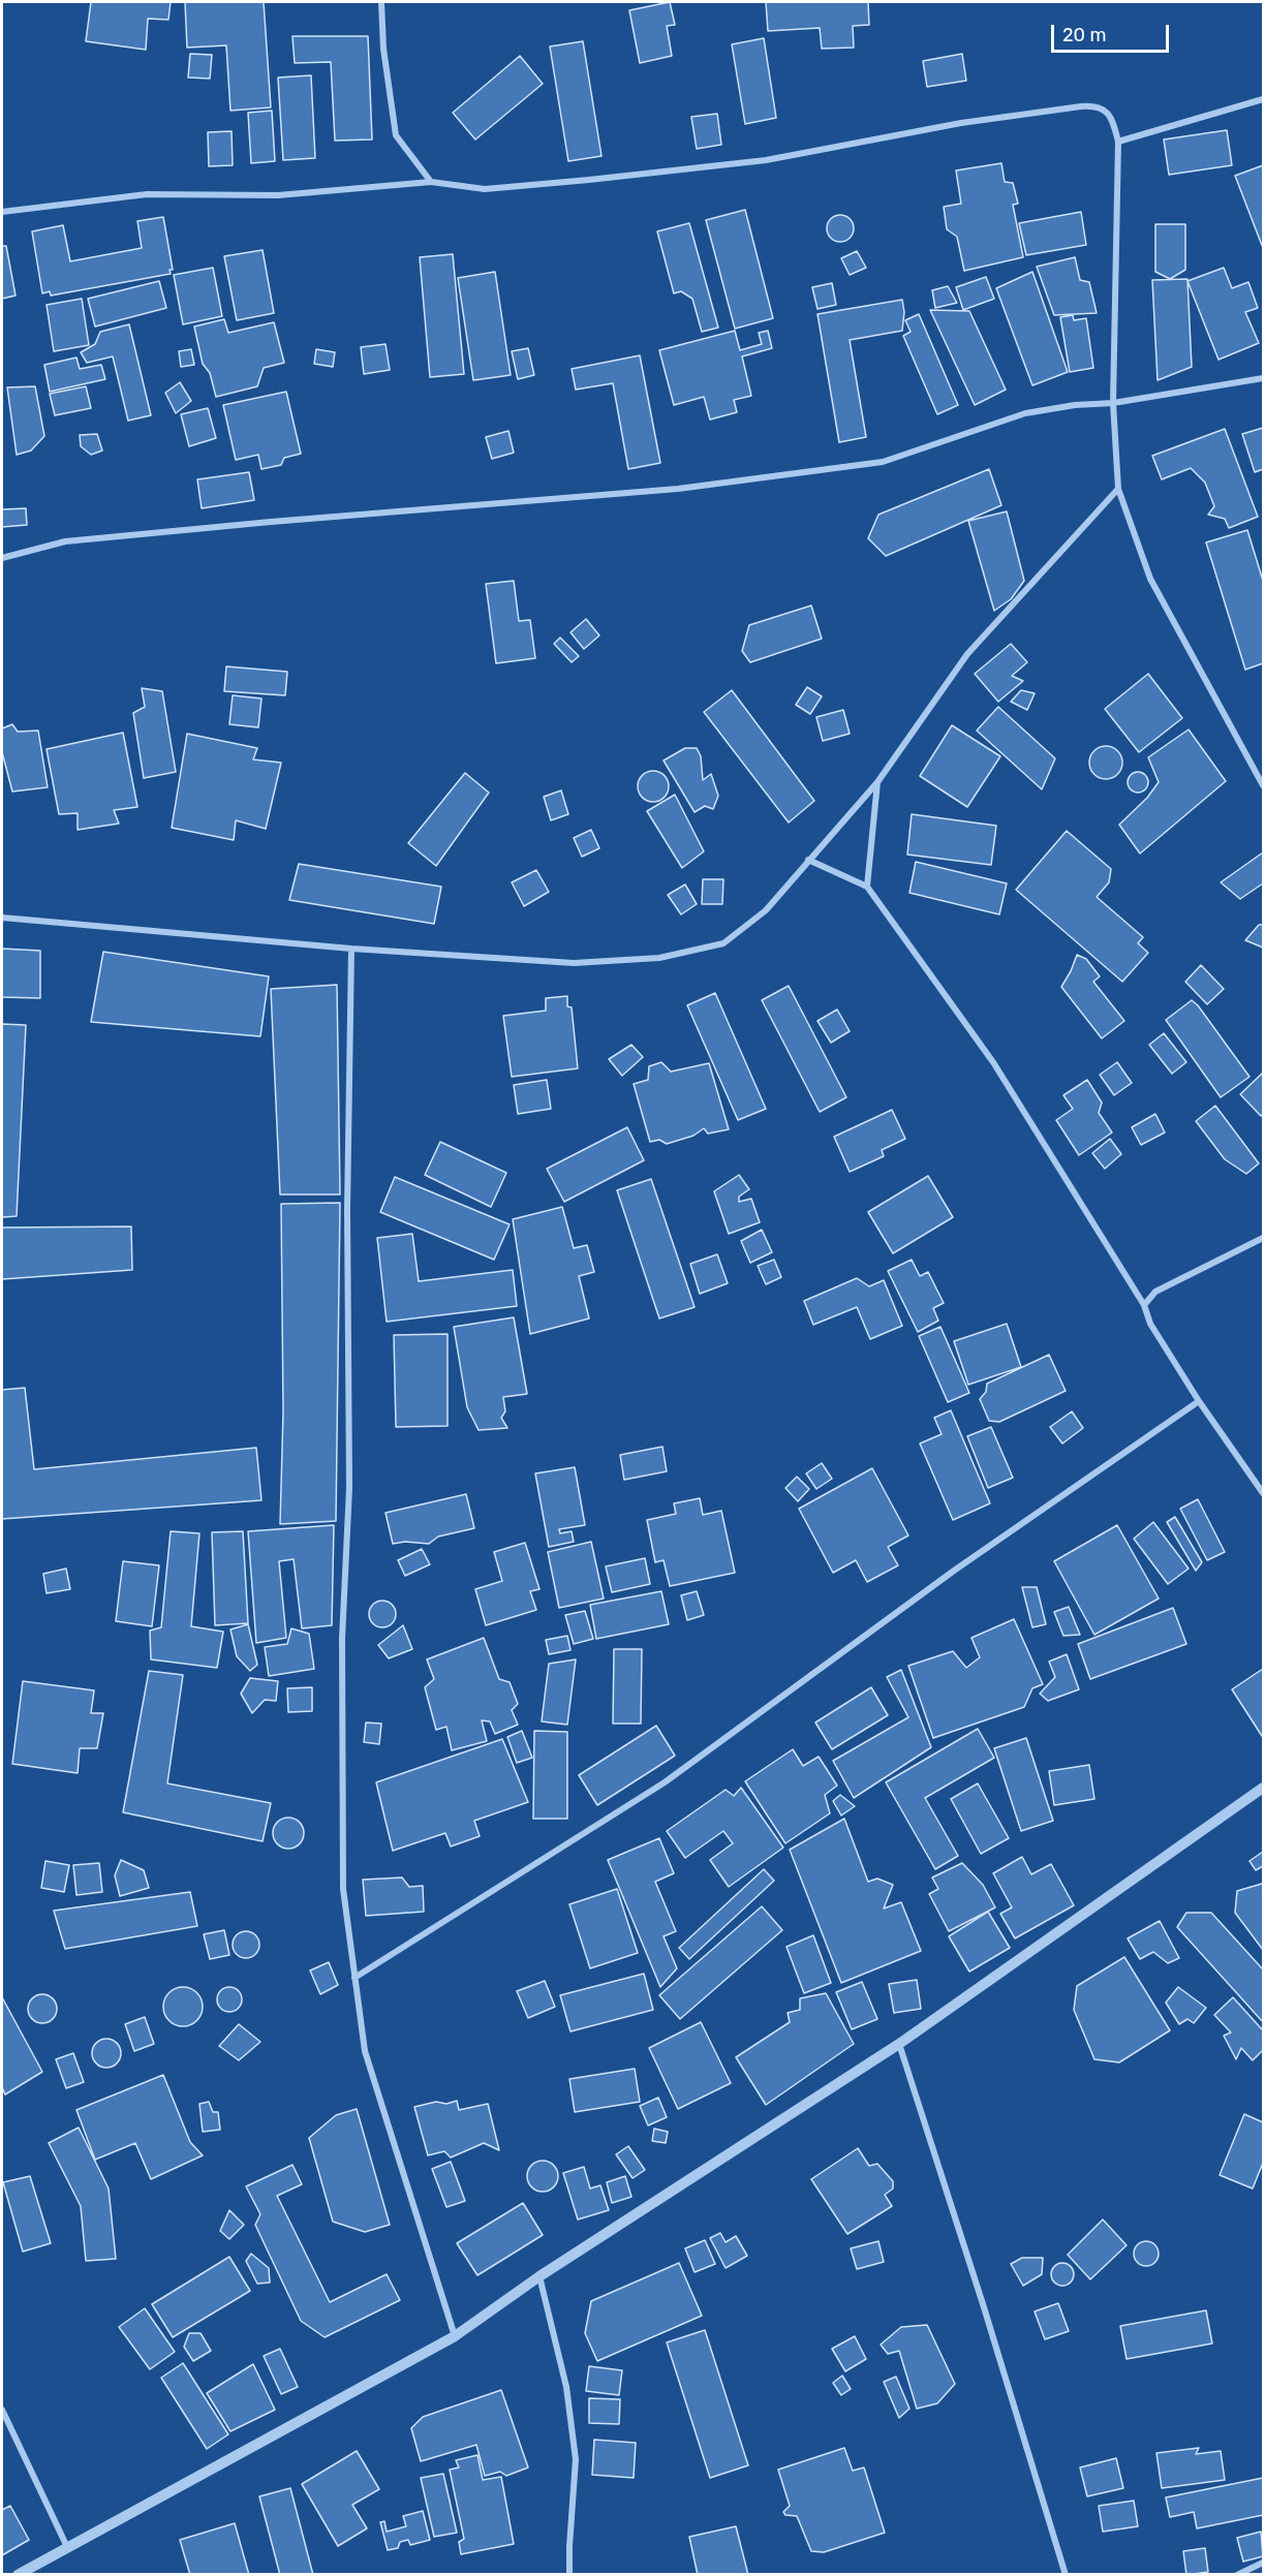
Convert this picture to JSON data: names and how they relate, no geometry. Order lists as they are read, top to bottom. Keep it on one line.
{"scale_bar":"20 m"}
